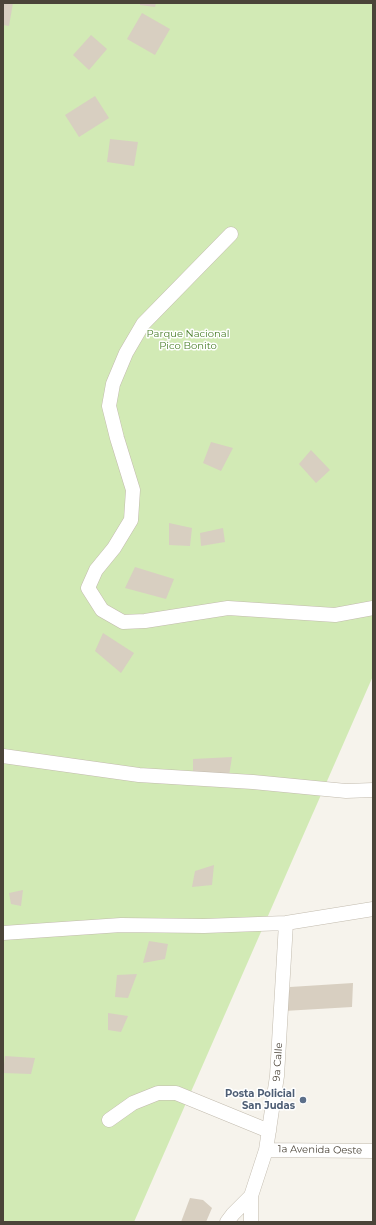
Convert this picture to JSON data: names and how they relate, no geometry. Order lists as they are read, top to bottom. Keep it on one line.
{"streets":{"street":["9a Calle","1a Avenida Oeste"]},"crossings":[["9a Calle","1a Avenida Oeste"]],"parks":["Parque Nacional Pico Bonito"],"places":["Posta Policial San Judas"]}
